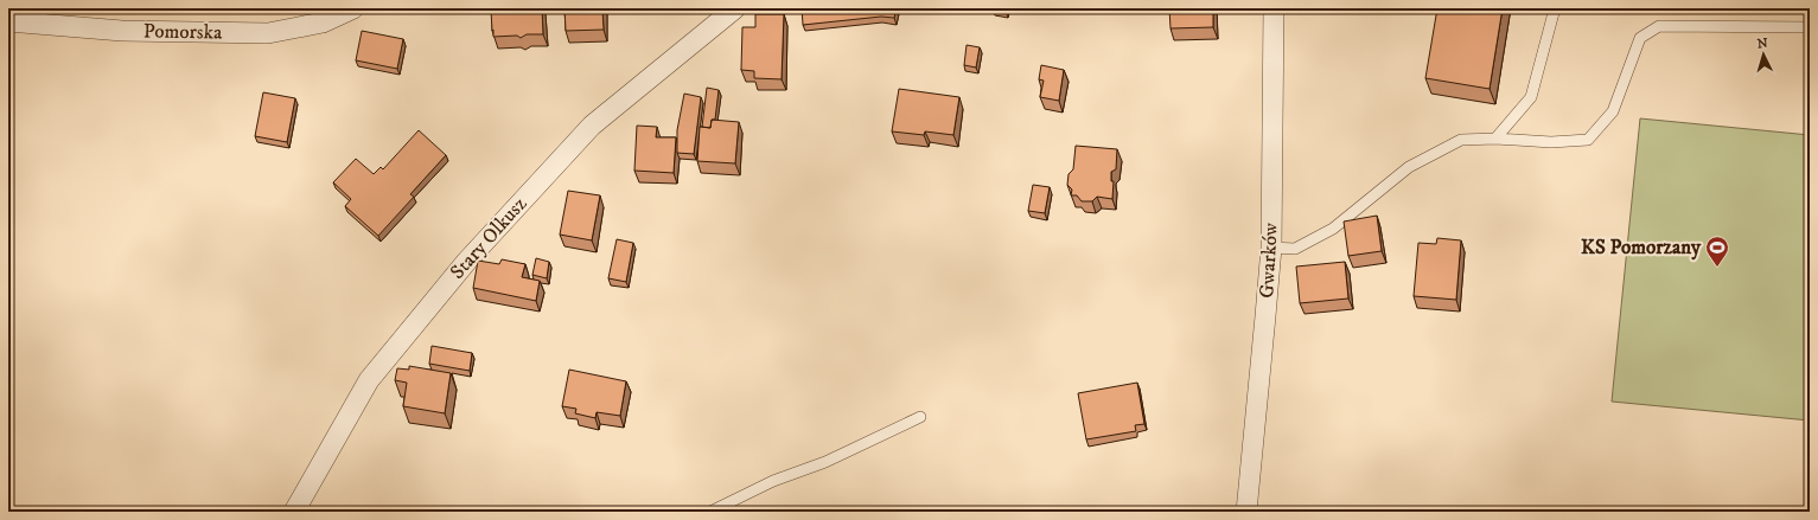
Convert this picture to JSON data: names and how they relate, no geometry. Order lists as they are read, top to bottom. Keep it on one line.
{"streets":{"street":["Pomorska","Stary Olkusz","Gwarków"]},"places":{"sports":["KS Pomorzany"]},"north":"top"}
